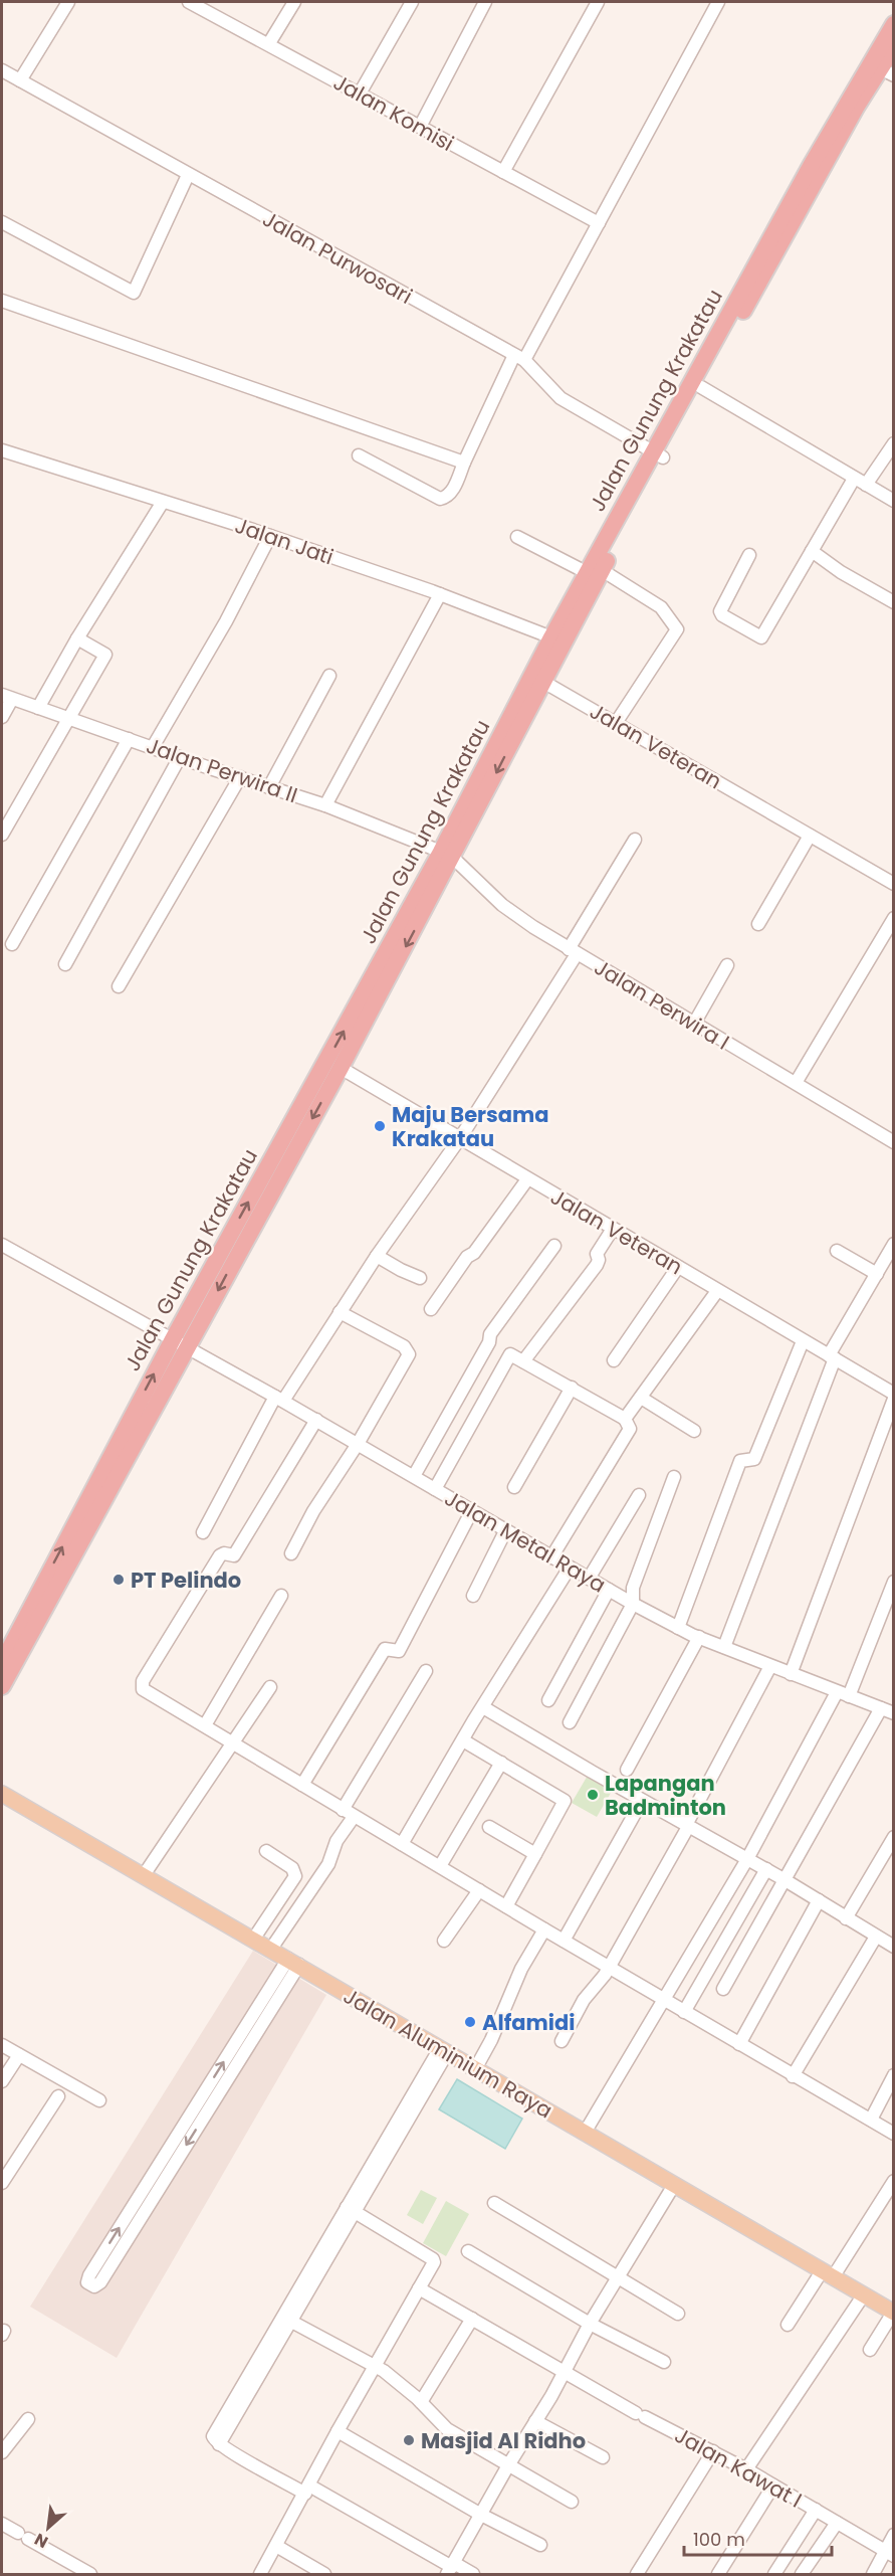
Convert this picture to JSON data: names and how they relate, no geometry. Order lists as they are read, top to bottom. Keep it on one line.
{"streets":{"highway":["Jalan Gunung Krakatau"],"main road":["Jalan Aluminium Raya"],"street":["Jalan Komisi","Jalan Purwosari","Jalan Jati","Jalan Veteran","Jalan Perwira II","Jalan Perwira I","Jalan Metal Raya","Jalan Kawat I"]},"crossings":[["Jalan Purwosari","Jalan Gunung Krakatau"],["Jalan Gunung Krakatau","Jalan Jati"],["Jalan Gunung Krakatau","Jalan Veteran"],["Jalan Gunung Krakatau","Jalan Perwira II"],["Jalan Gunung Krakatau","Jalan Perwira I"],["Jalan Gunung Krakatau","Jalan Metal Raya"],["Jalan Perwira II","Jalan Perwira I"]],"places":["Maju Bersama Krakatau","PT Pelindo","Lapangan Badminton","Alfamidi","Masjid Al Ridho"],"scale_bar":"100 m","north":"bottom left"}
